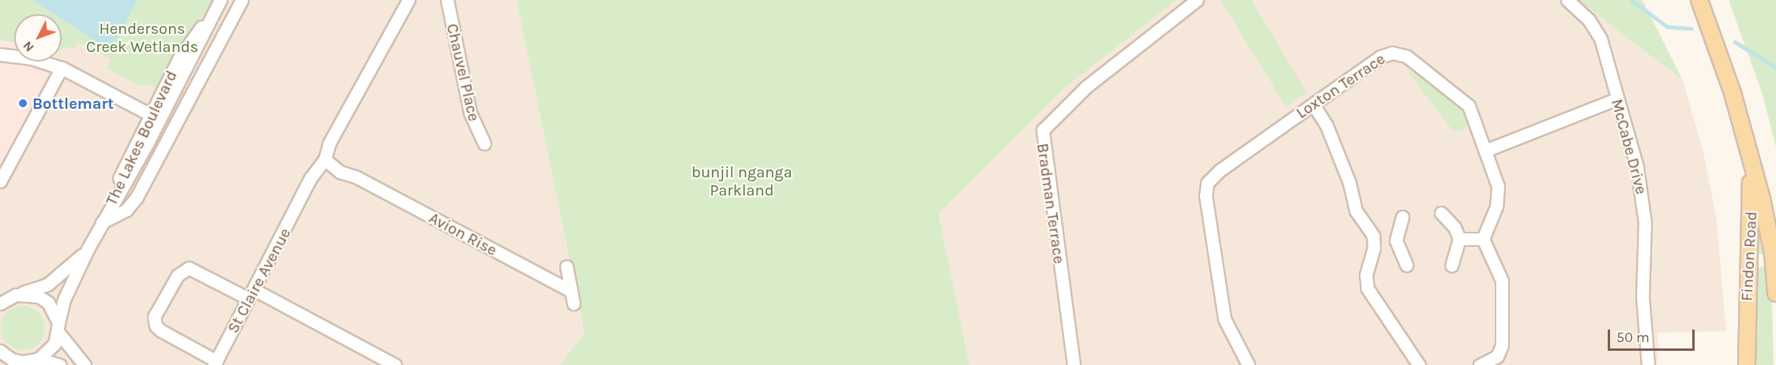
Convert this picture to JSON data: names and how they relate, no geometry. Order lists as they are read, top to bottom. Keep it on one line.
{"streets":{"main road":["Findon Road"],"street":["Chauvel Place","Loxton Terrace","The Lakes Boulevard","McCabe Drive","Bradman Terrace","Avion Rise","St Claire Avenue"]},"crossings":[["Avion Rise","St Claire Avenue"]],"parks":["Hendersons Creek Wetlands","bunjil nganga Parkland"],"places":["Bottlemart"],"scale_bar":"50 m","north":"bottom left"}
